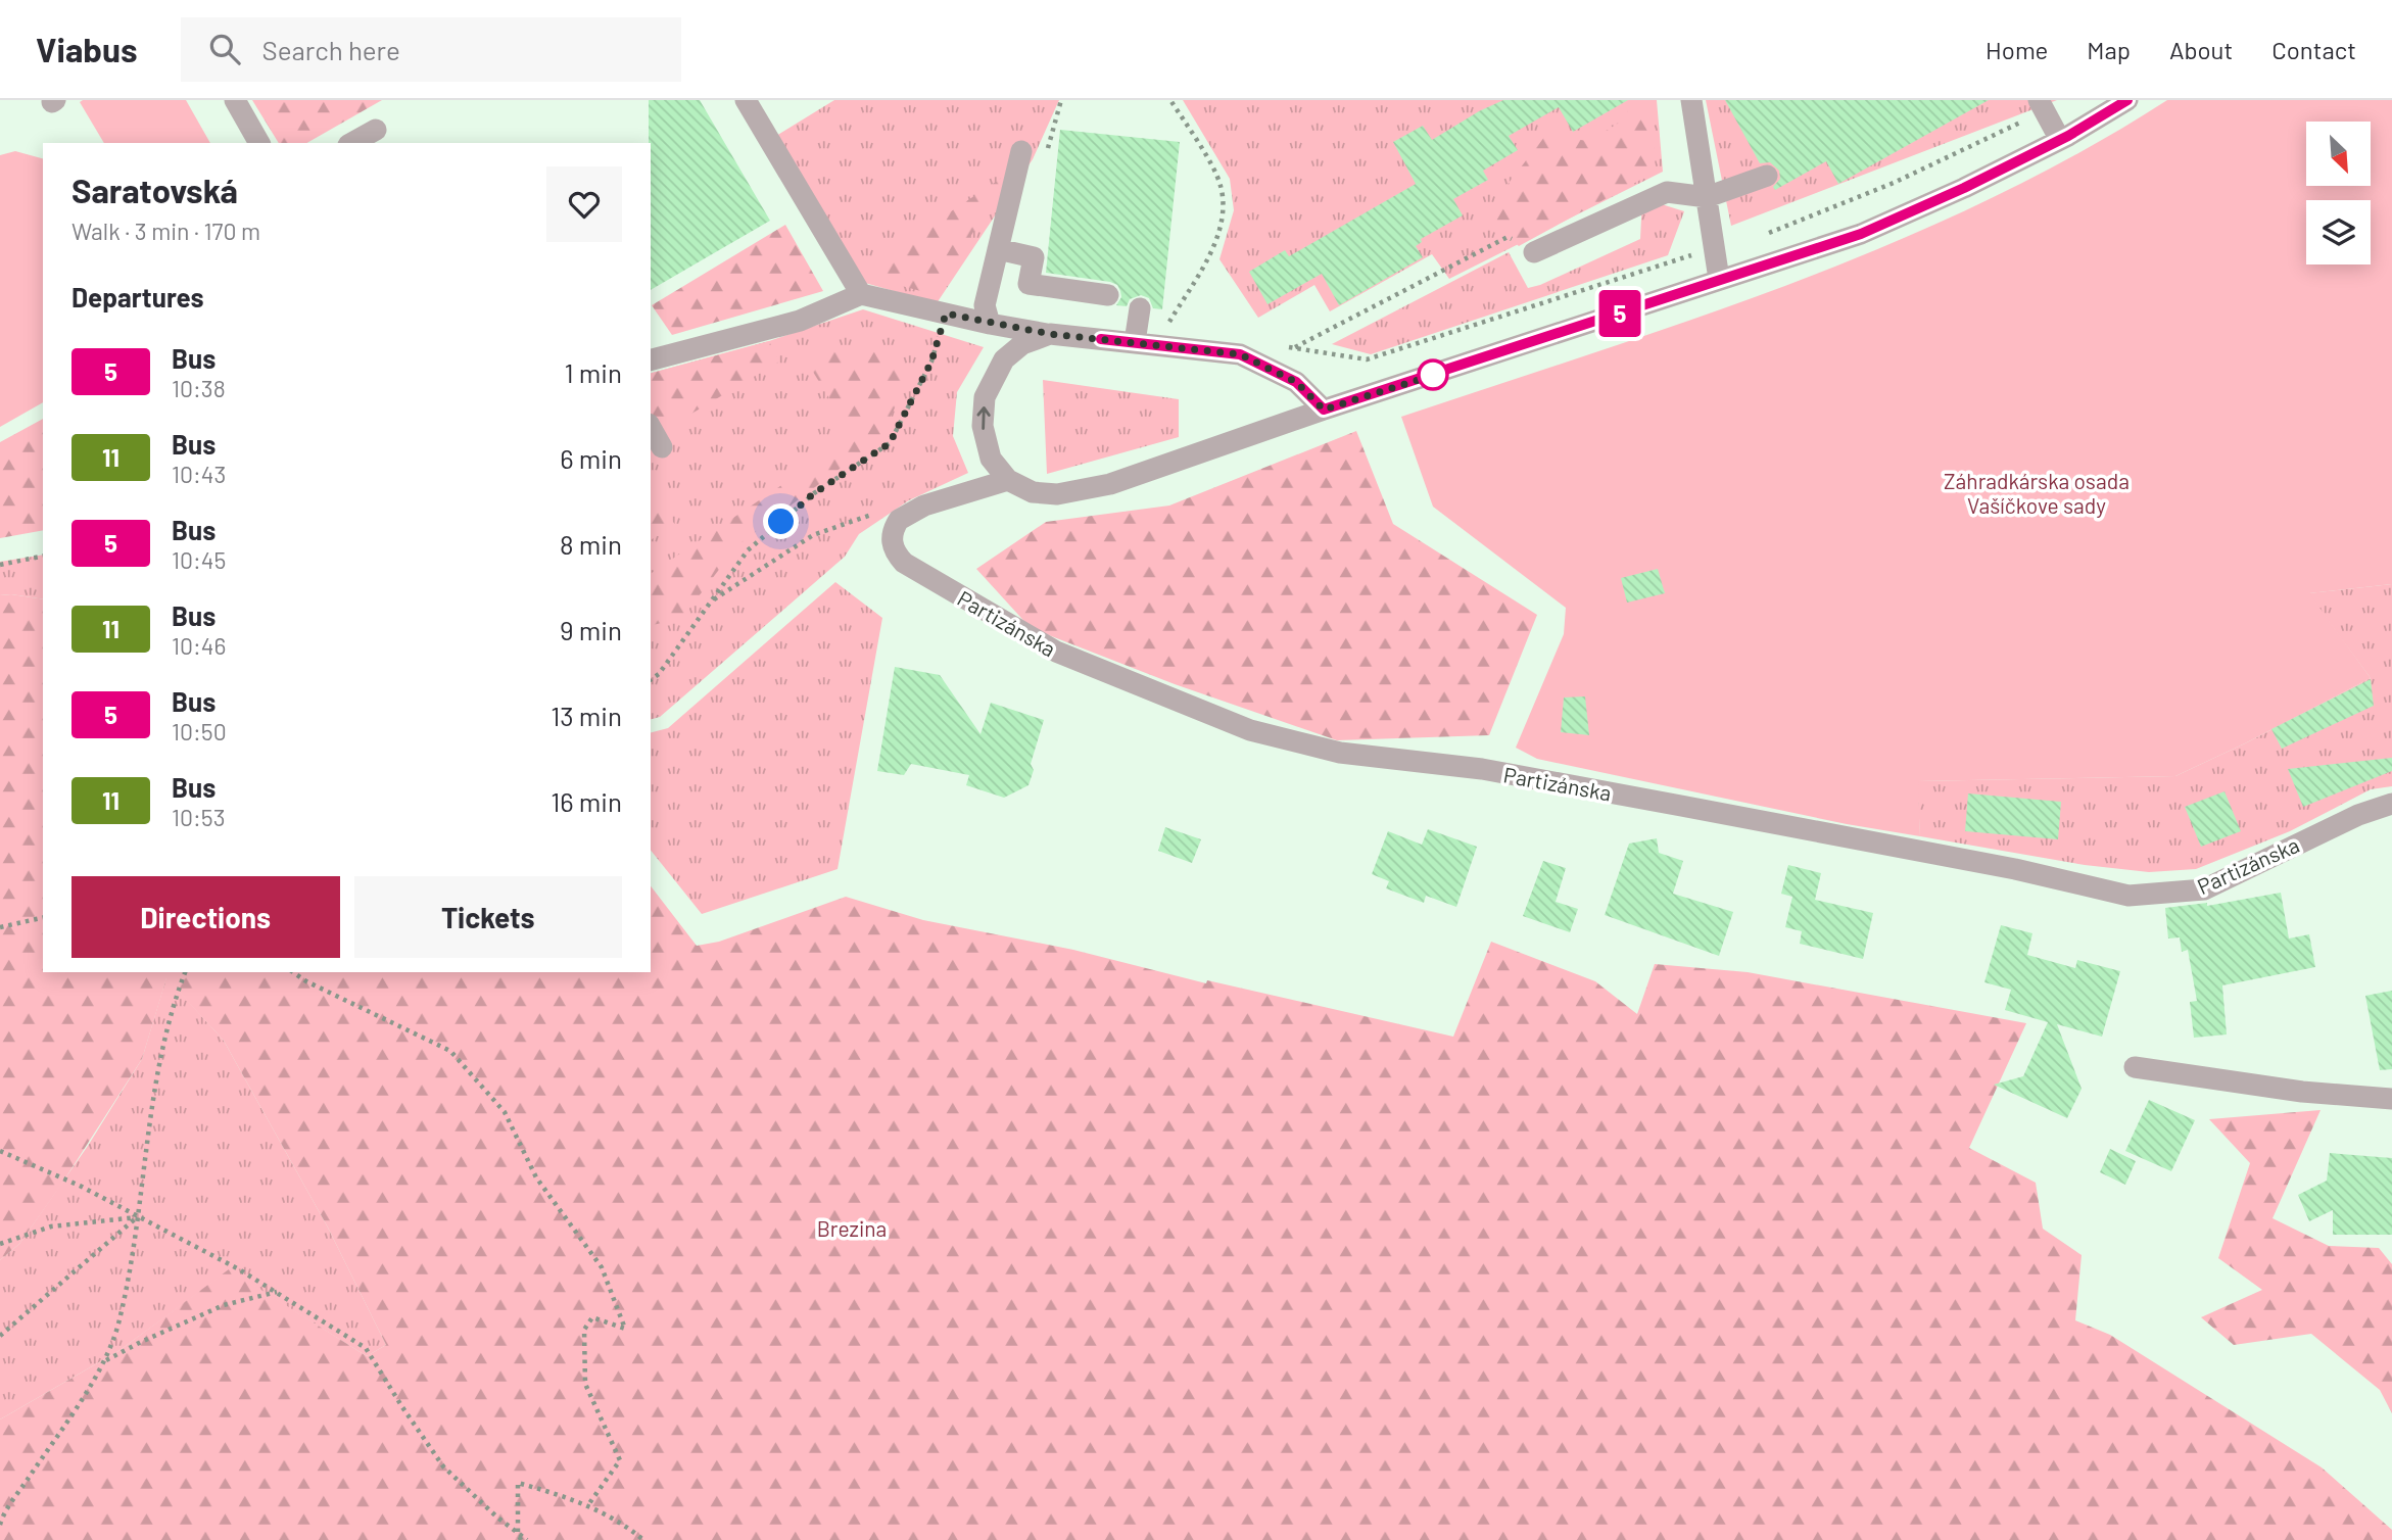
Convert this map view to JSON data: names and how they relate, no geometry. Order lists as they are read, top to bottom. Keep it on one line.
{"streets":{"street":["Partizánska"]},"parks":["Záhradkárska osada Vašíčkove sady","Brezina"],"lines":["bus line 5"],"north":"bottom right","page":{"header":"Viabus","search":"Search here","nav":["Home","Map","About","Contact"],"on_map":"5","heading":[["Saratovská","Walk · 3 min · 170 m"],"Departures"],"list":[{"mark":"5","name":"Bus","note":"10:38","value":"1 min"},{"mark":"11","name":"Bus","note":"10:43","value":"6 min"},{"mark":"5","name":"Bus","note":"10:45","value":"8 min"},{"mark":"11","name":"Bus","note":"10:46","value":"9 min"},{"mark":"5","name":"Bus","note":"10:50","value":"13 min"},{"mark":"11","name":"Bus","note":"10:53","value":"16 min"}],"buttons":["Directions","Tickets"]}}
